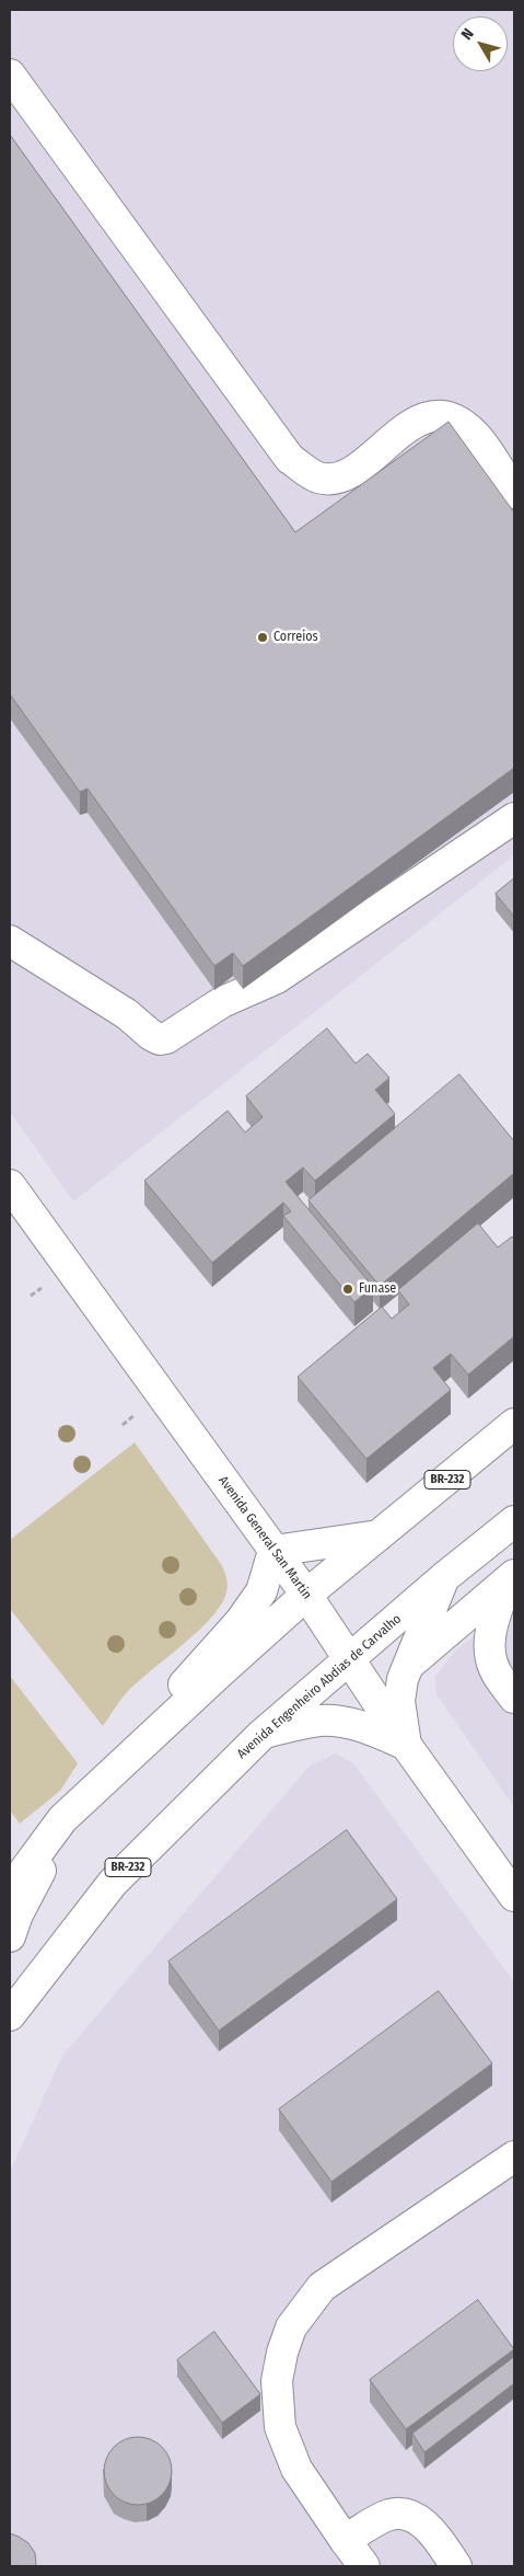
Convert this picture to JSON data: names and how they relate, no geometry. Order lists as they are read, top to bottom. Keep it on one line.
{"streets":{"main road":["BR-232","Avenida General San Martin","Avenida Engenheiro Abdias de Carvalho"]},"crossings":[["BR-232","Avenida General San Martin"],["Avenida General San Martin","Avenida Engenheiro Abdias de Carvalho"]],"places":["Correios","Funase"],"north":"top left"}
